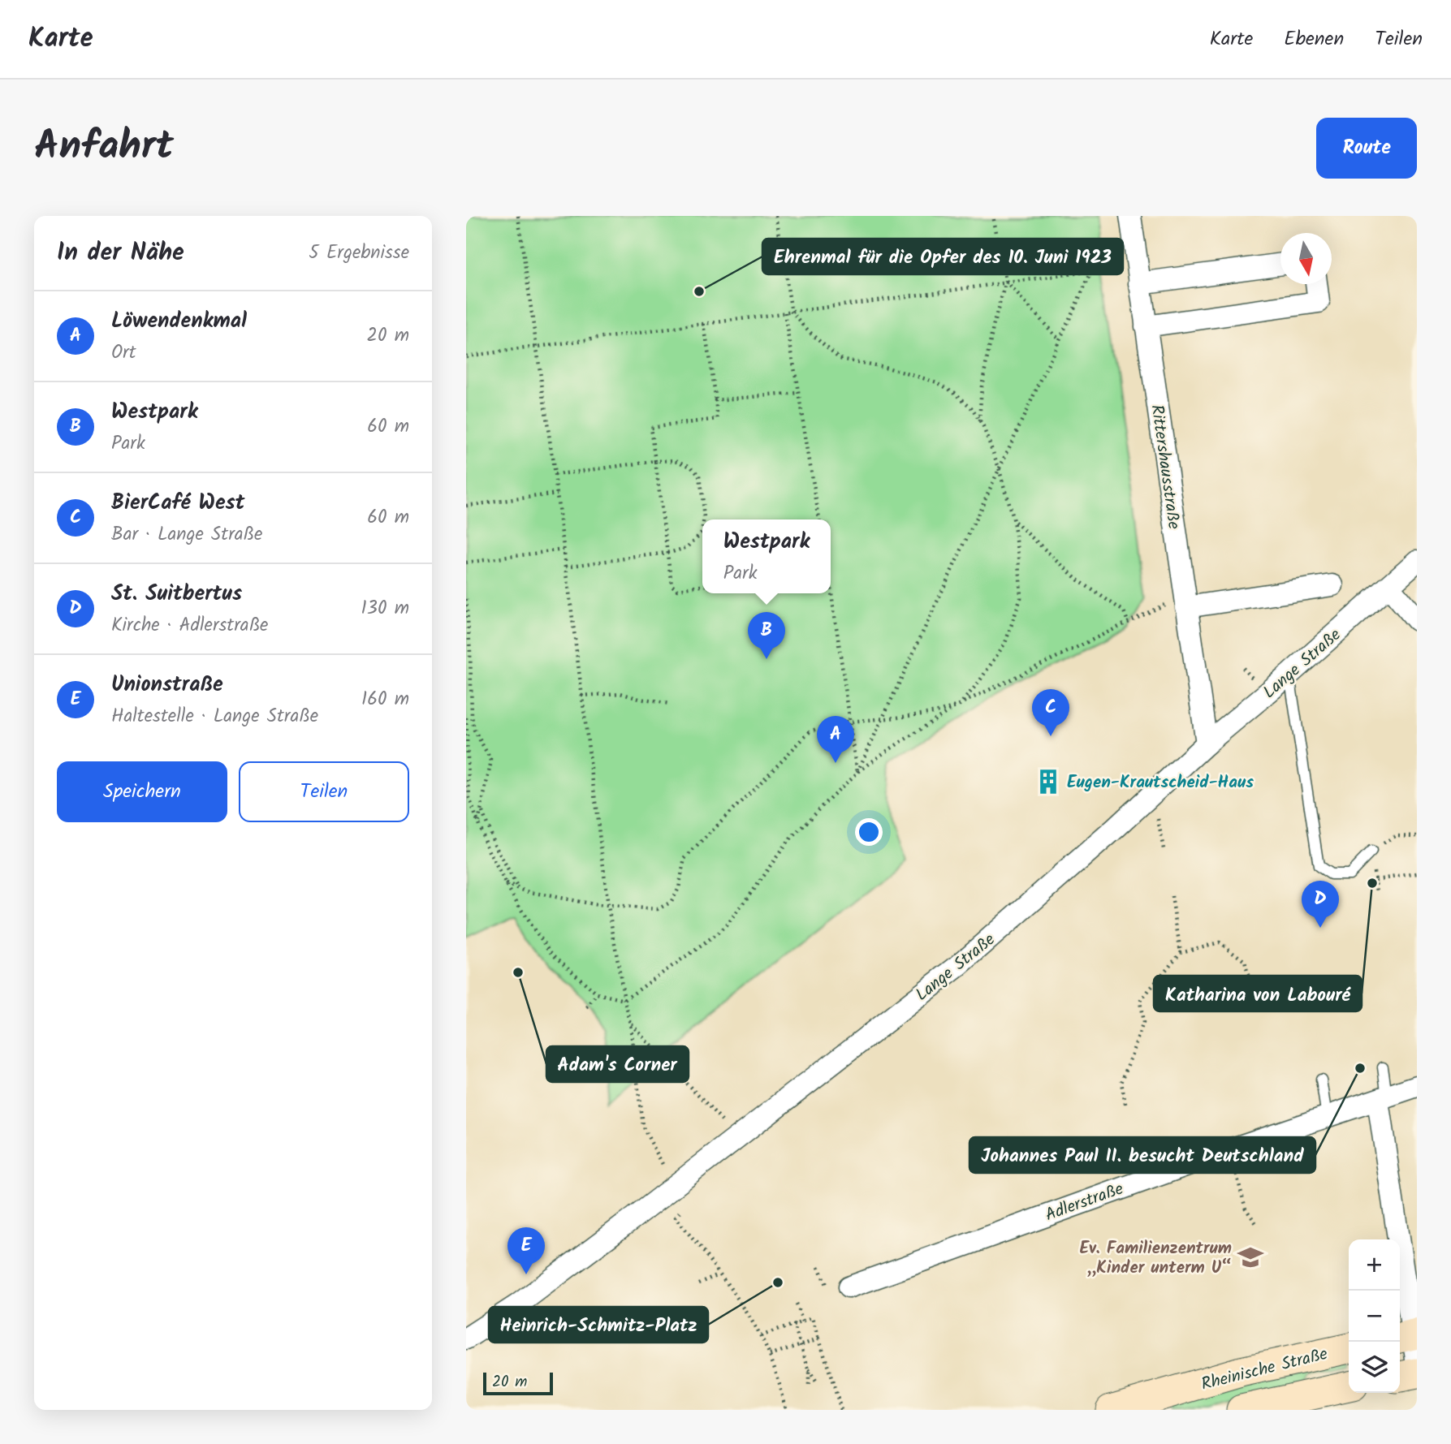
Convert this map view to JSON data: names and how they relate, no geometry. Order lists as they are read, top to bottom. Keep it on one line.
{"streets":{"main road":["Rheinische Straße"],"street":["Rittershausstraße","Lange Straße","Adlerstraße"]},"crossings":[["Rittershausstraße","Lange Straße"]],"places":{"other":["Ehrenmal für die Opfer des 10. Juni 1923","Katharina von Labouré","Adam's Corner","Johannes Paul II. besucht Deutschland","Heinrich-Schmitz-Platz"],"building":["Eugen-Krautscheid-Haus"],"school or university":["Ev. Familienzentrum „Kinder unterm U“"]},"scale_bar":"20 m","north":"bottom","page":{"header":"Karte","nav":["Karte","Ebenen","Teilen"],"title":"Anfahrt","buttons":["Route",["Speichern","Teilen"]],"heading":["In der Nähe","5 Ergebnisse"],"list":[{"mark":"A","name":"Löwendenkmal","note":"Ort","value":"20 m"},{"mark":"B","name":"Westpark","note":"Park","value":"60 m"},{"mark":"C","name":"BierCafé West","note":"Bar · Lange Straße","value":"60 m"},{"mark":"D","name":"St. Suitbertus","note":"Kirche · Adlerstraße","value":"130 m"},{"mark":"E","name":"Unionstraße","note":"Haltestelle · Lange Straße","value":"160 m"}],"popup":["Westpark","Park"],"pins":["B","C","A","D","E"],"map_buttons":["+","−"],"scale":"20 m"}}
